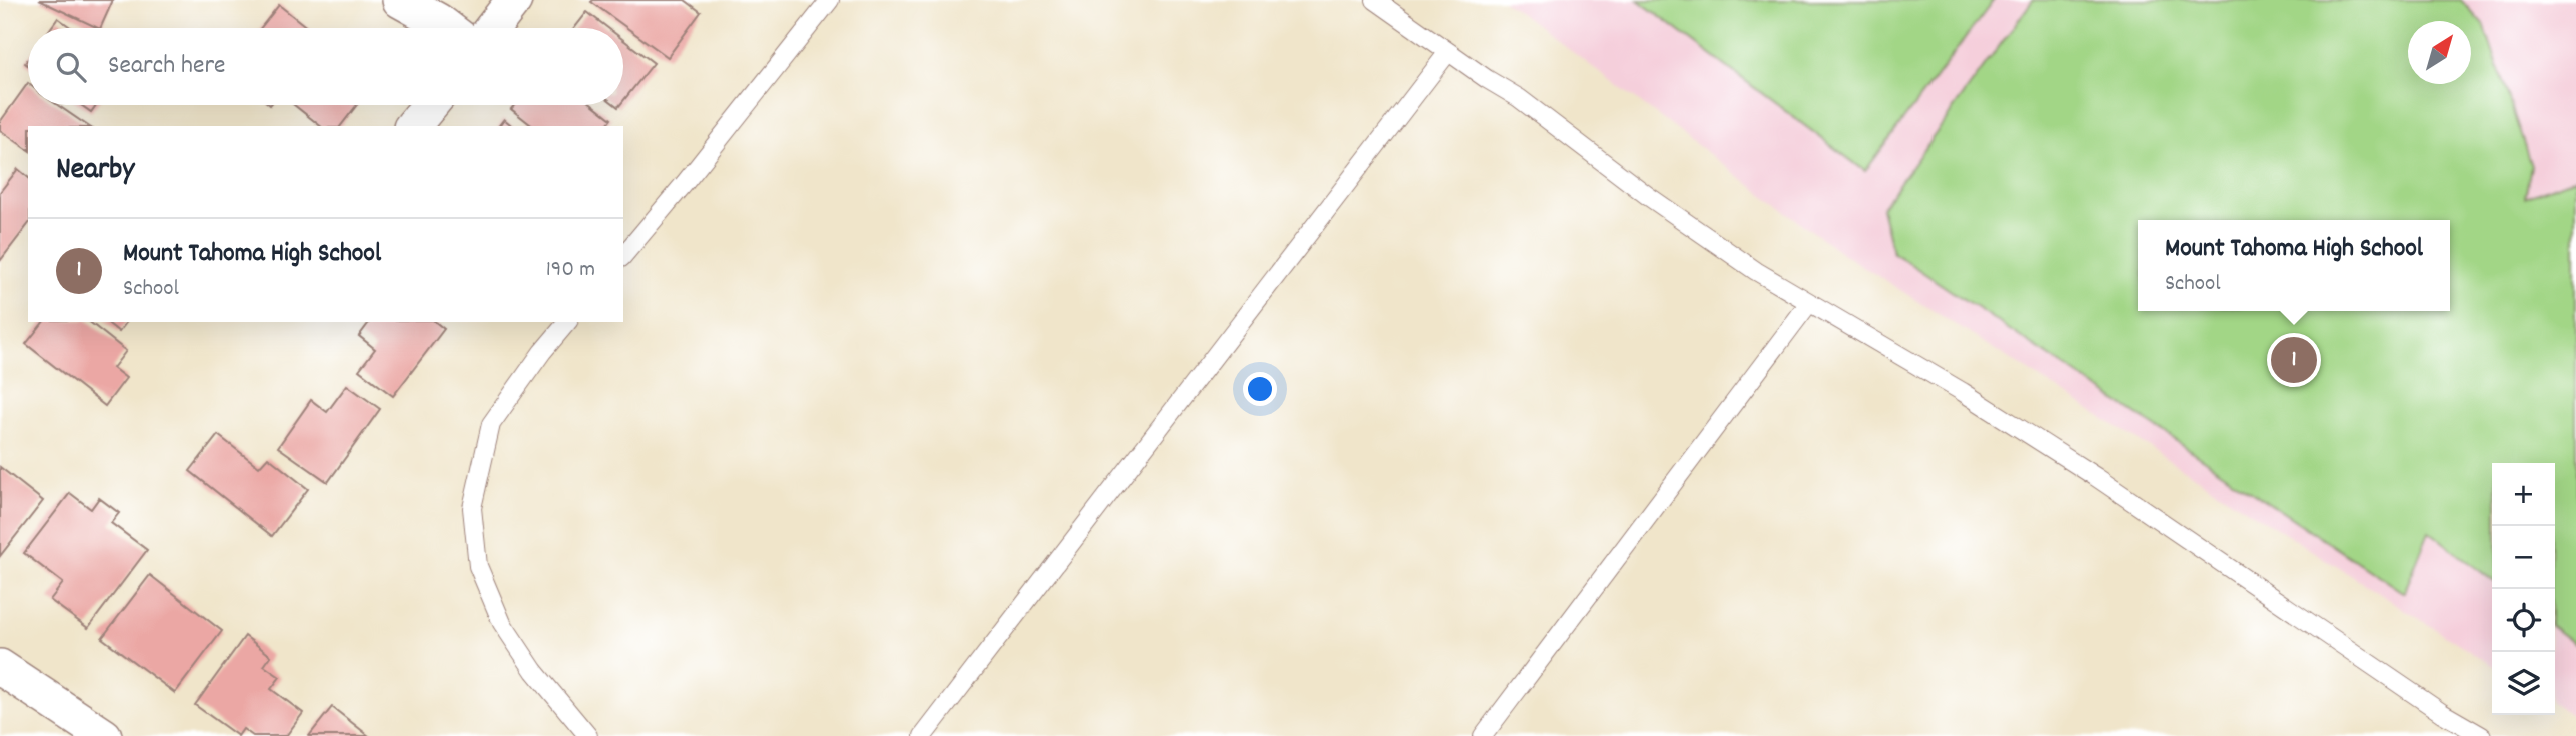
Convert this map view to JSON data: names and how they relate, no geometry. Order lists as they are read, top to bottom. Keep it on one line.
{"north":"top right","page":{"search":"Search here","heading":"Nearby","list":[{"mark":"1","name":"Mount Tahoma High School","note":"School","value":"190 m"}],"popup":["Mount Tahoma High School","School"],"pins":"1","map_buttons":["+","−"]}}
